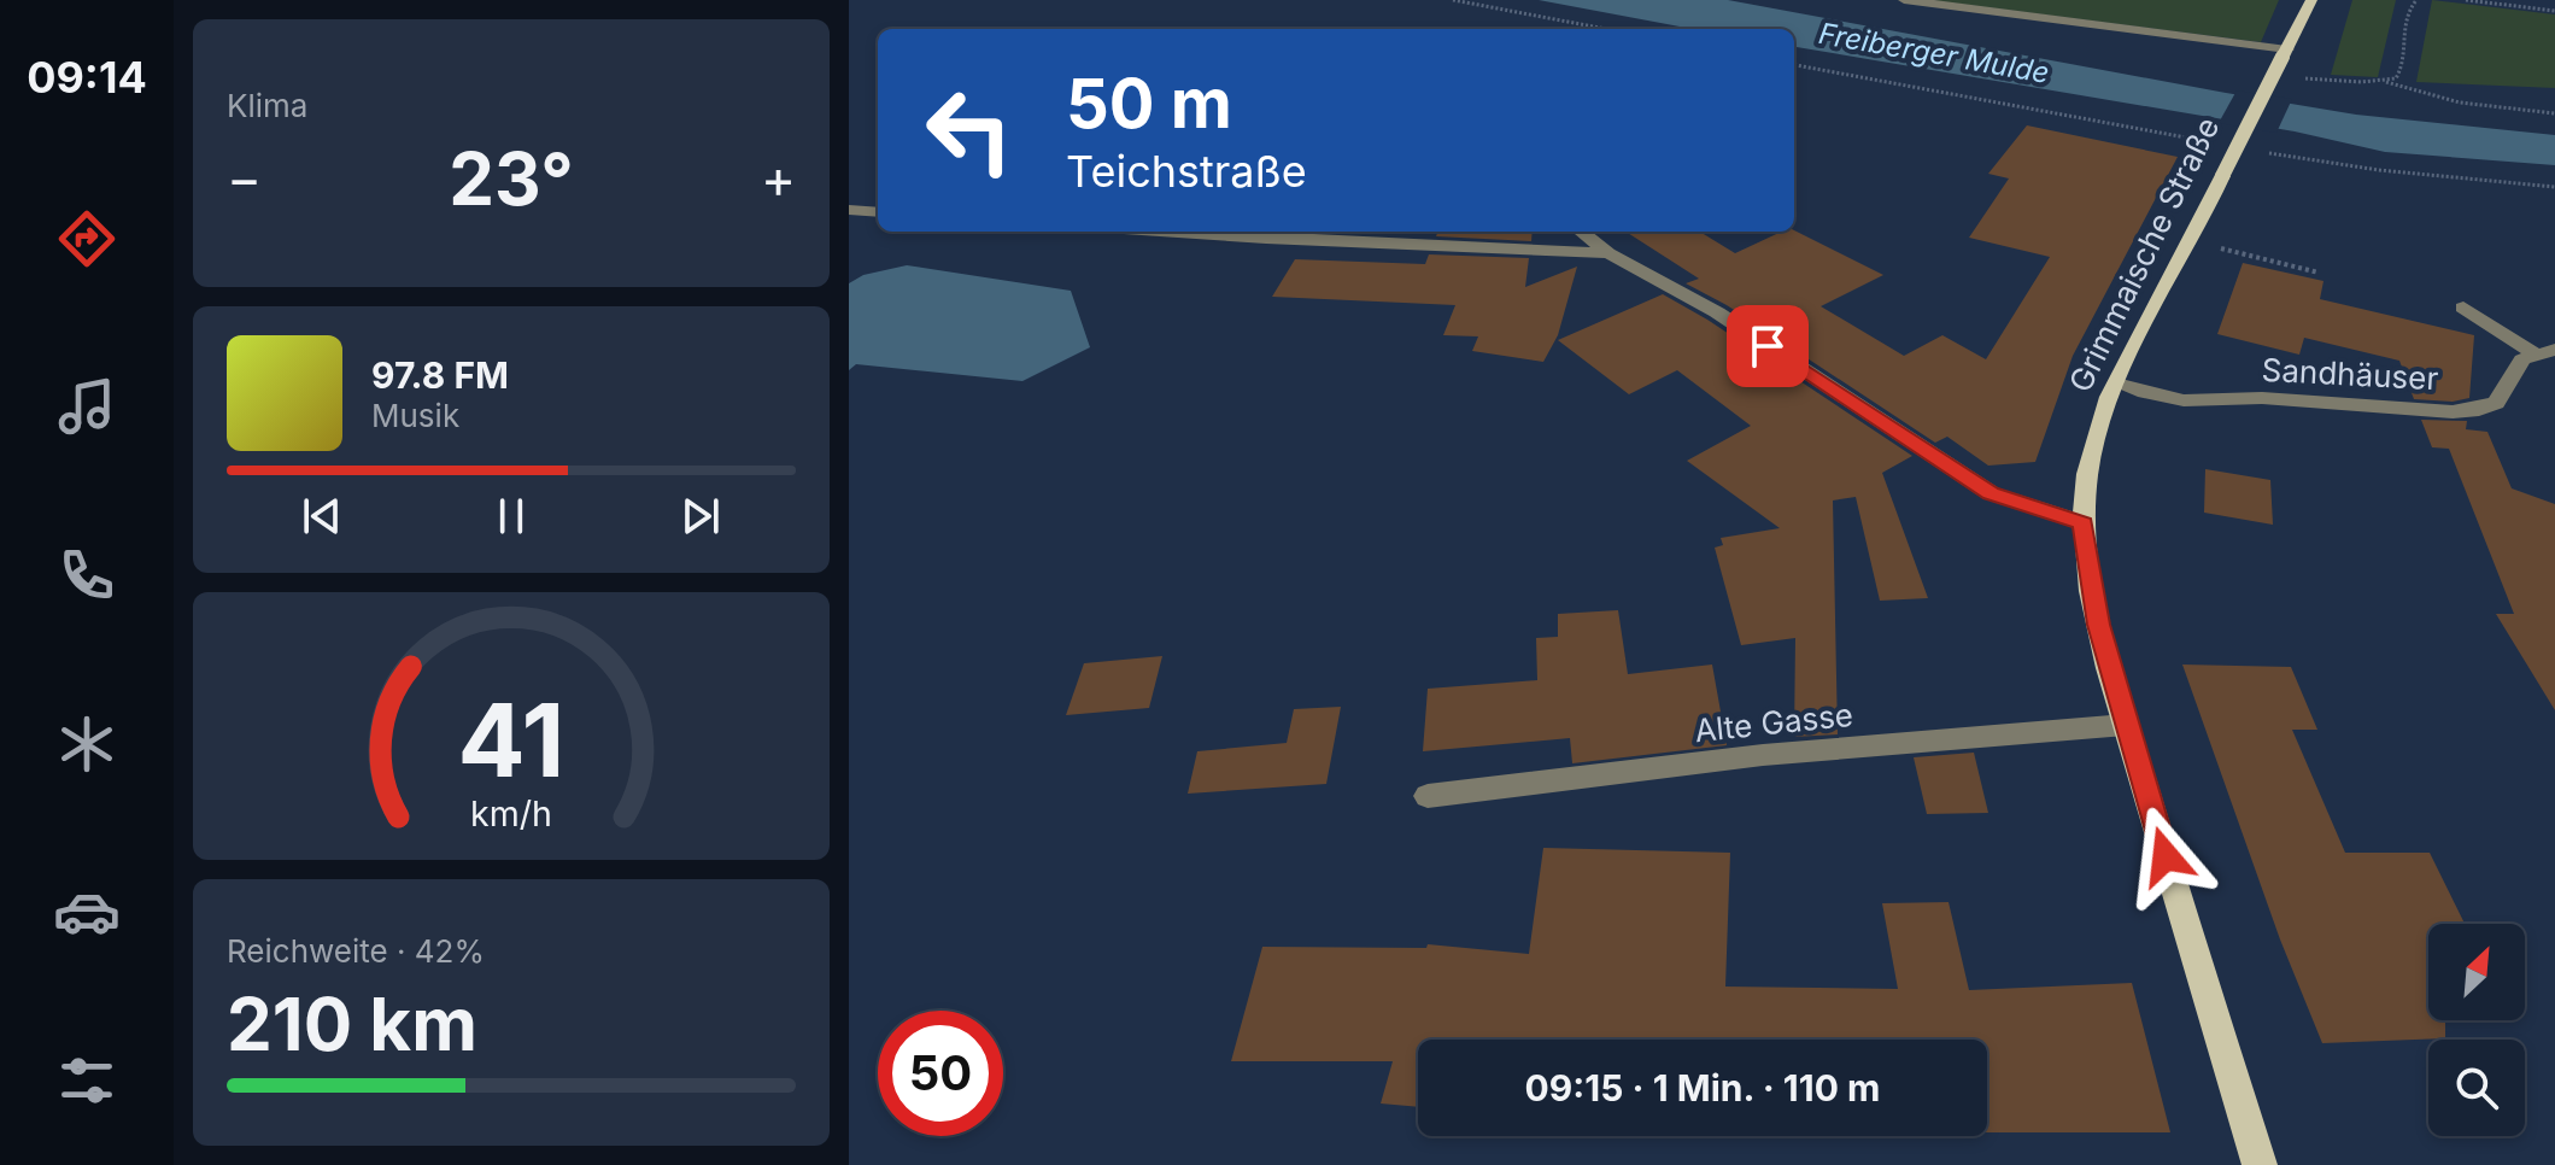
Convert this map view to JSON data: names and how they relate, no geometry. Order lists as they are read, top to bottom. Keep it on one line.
{"streets":{"main road":["Grimmaische Straße"],"street":["Sandhäuser","Alte Gasse"]},"crossings":[["Grimmaische Straße","Sandhäuser"],["Grimmaische Straße","Alte Gasse"]],"water":["Freiberger Mulde"],"north":"top right","page":{"tabs":"09:14","tile":["Klima",["Reichweite · 42%","210 km"]],"turn":["50 m","Teichstraße"],"heat":["−","23°","+"],"song":["97.8 FM","Musik"],"limit":"50","trip":"09:15 · 1 Min. · 110 m","gauge":["41","km/h"]}}
